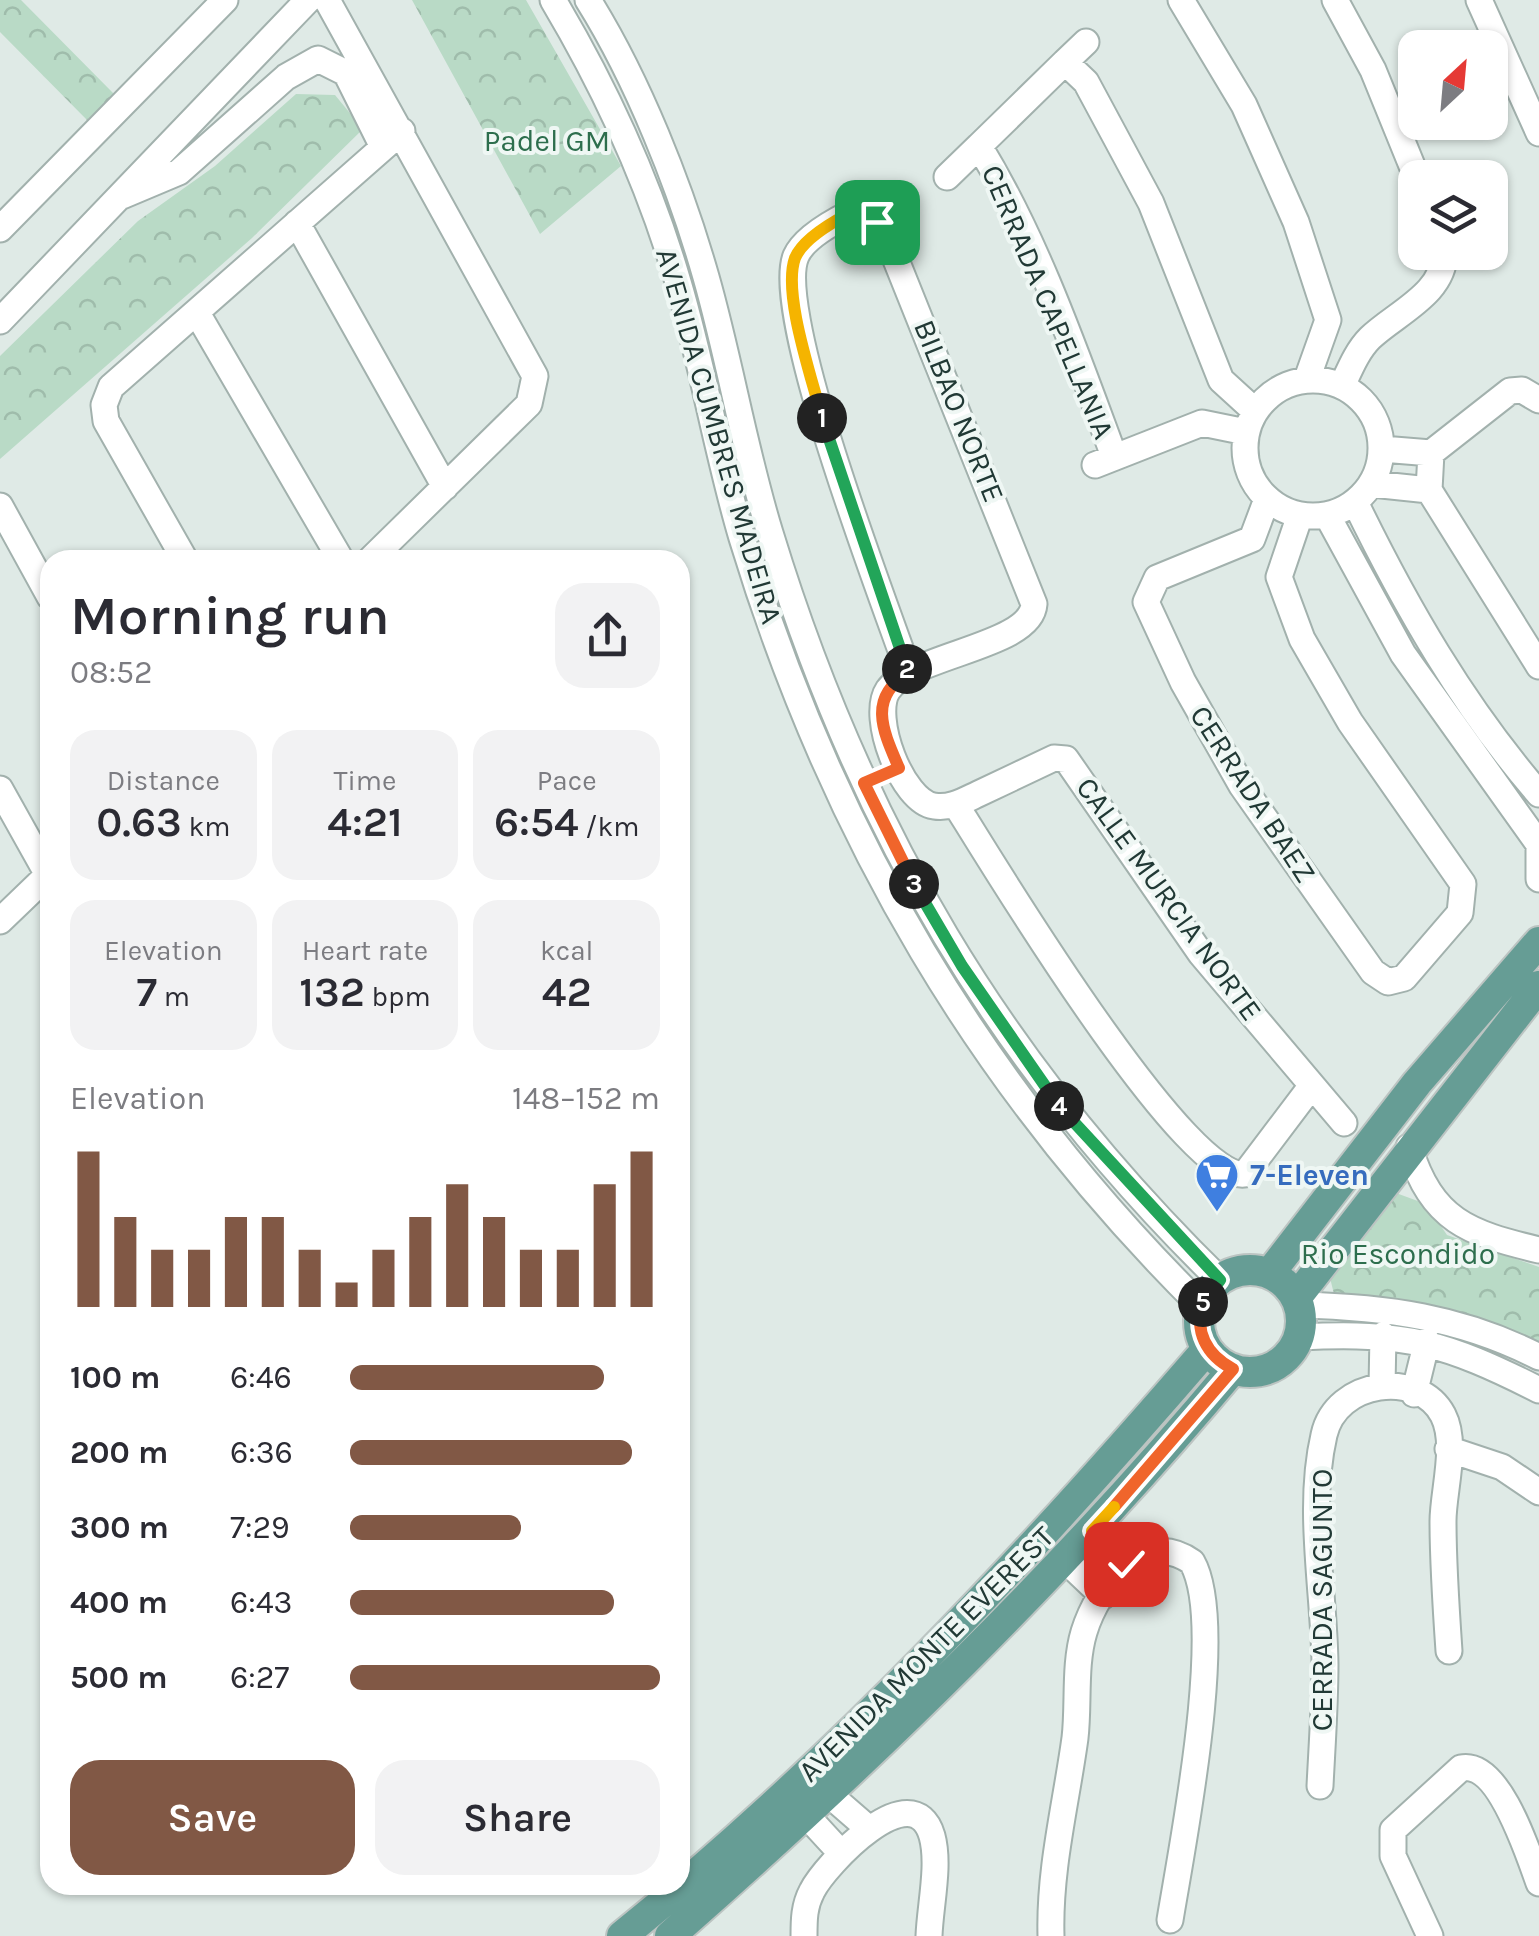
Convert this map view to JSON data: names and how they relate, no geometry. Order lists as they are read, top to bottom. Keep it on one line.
{"streets":{"main road":["AVENIDA MONTE EVEREST"],"street":["CERRADA CAPELLANIA","BILBAO NORTE","AVENIDA CUMBRES MADEIRA","CERRADA BAEZ","CALLE MURCIA NORTE","CERRADA SAGUNTO"]},"crossings":[["AVENIDA CUMBRES MADEIRA","AVENIDA MONTE EVEREST"]],"parks":["Padel GM","Rio Escondido"],"places":{"supermarket":["7-Eleven"]},"north":"top right","page":{"pins":["1","2","3","4","5"],"heading":["Morning run","08:52"],"stats":[["Distance","0.63 km"],["Time","4:21"],["Pace","6:54 /km"],["Elevation","7 m"],["Heart rate","132 bpm"],["kcal","42"]],"chart":["Elevation","148–152 m"],"list":[{"name":"100 m","note":"6:46"},{"name":"200 m","note":"6:36"},{"name":"300 m","note":"7:29"},{"name":"400 m","note":"6:43"},{"name":"500 m","note":"6:27"}],"buttons":["Save","Share"]}}
